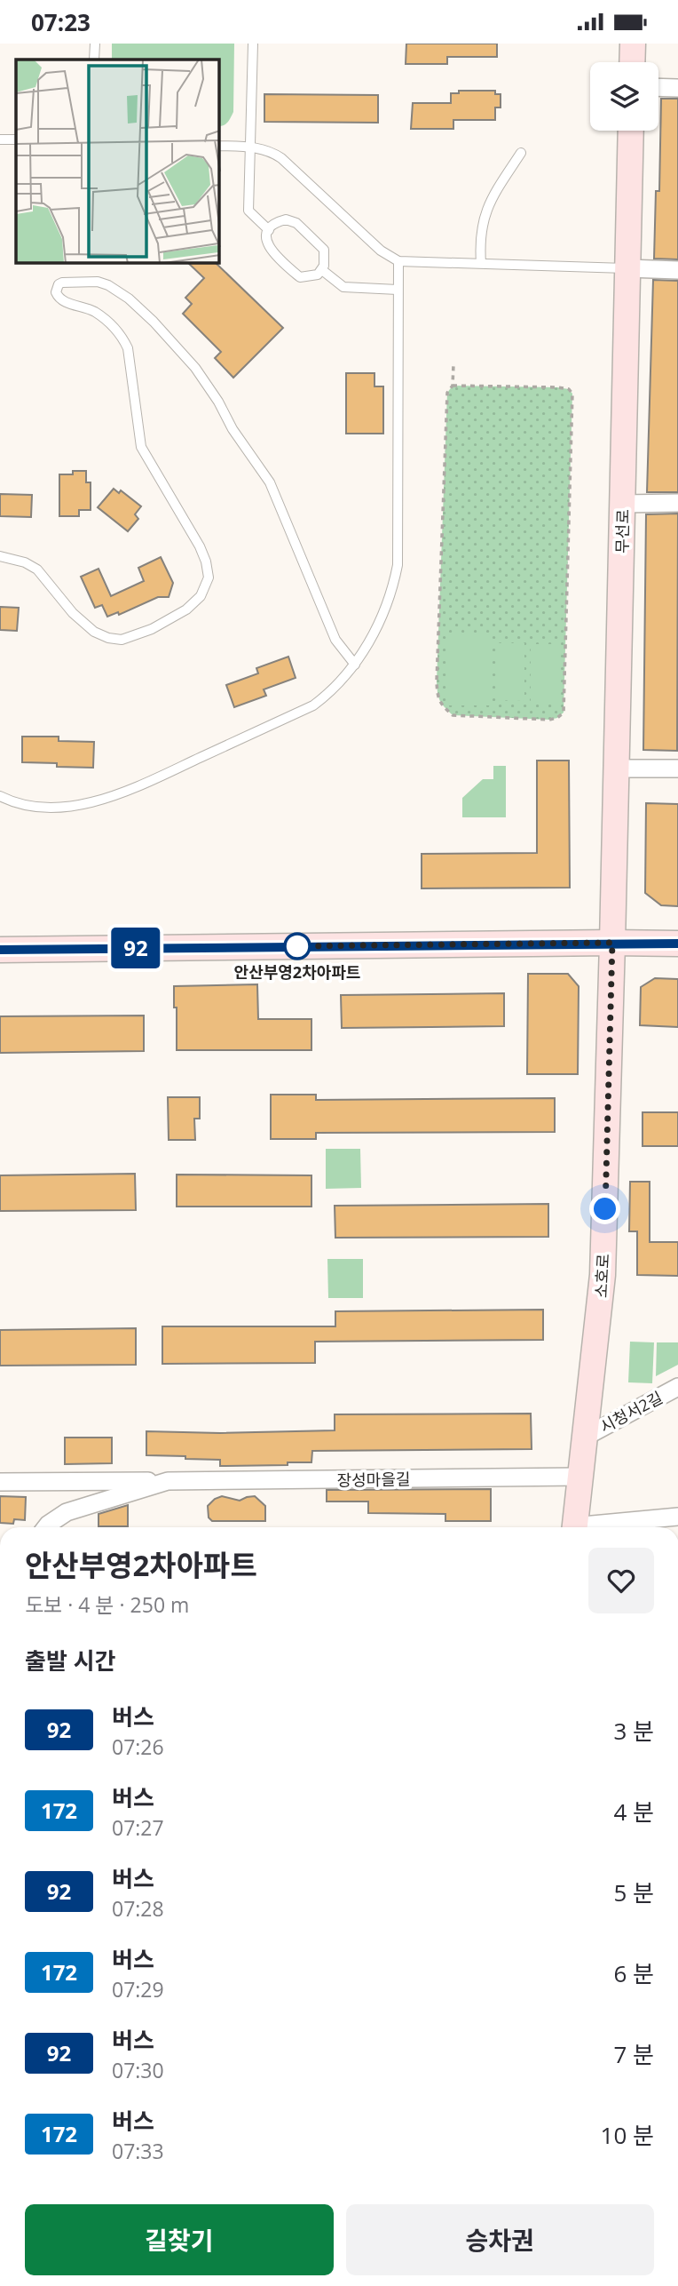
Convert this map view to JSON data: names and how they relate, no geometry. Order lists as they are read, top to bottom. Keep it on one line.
{"streets":{"street":["무선로","소호로","시청서2길","장성마을길"]},"crossings":[["무선로","소호로"],["소호로","시청서2길"],["소호로","장성마을길"]],"places":["안산부영2차아파트"],"lines":["bus line 92"],"page":{"status":"07:23","on_map":"92","heading":[["안산부영2차아파트","도보 · 4 분 · 250 m"],"출발 시간"],"list":[{"mark":"92","name":"버스","note":"07:26","value":"3 분"},{"mark":"172","name":"버스","note":"07:27","value":"4 분"},{"mark":"92","name":"버스","note":"07:28","value":"5 분"},{"mark":"172","name":"버스","note":"07:29","value":"6 분"},{"mark":"92","name":"버스","note":"07:30","value":"7 분"},{"mark":"172","name":"버스","note":"07:33","value":"10 분"}],"buttons":["길찾기","승차권"]}}
